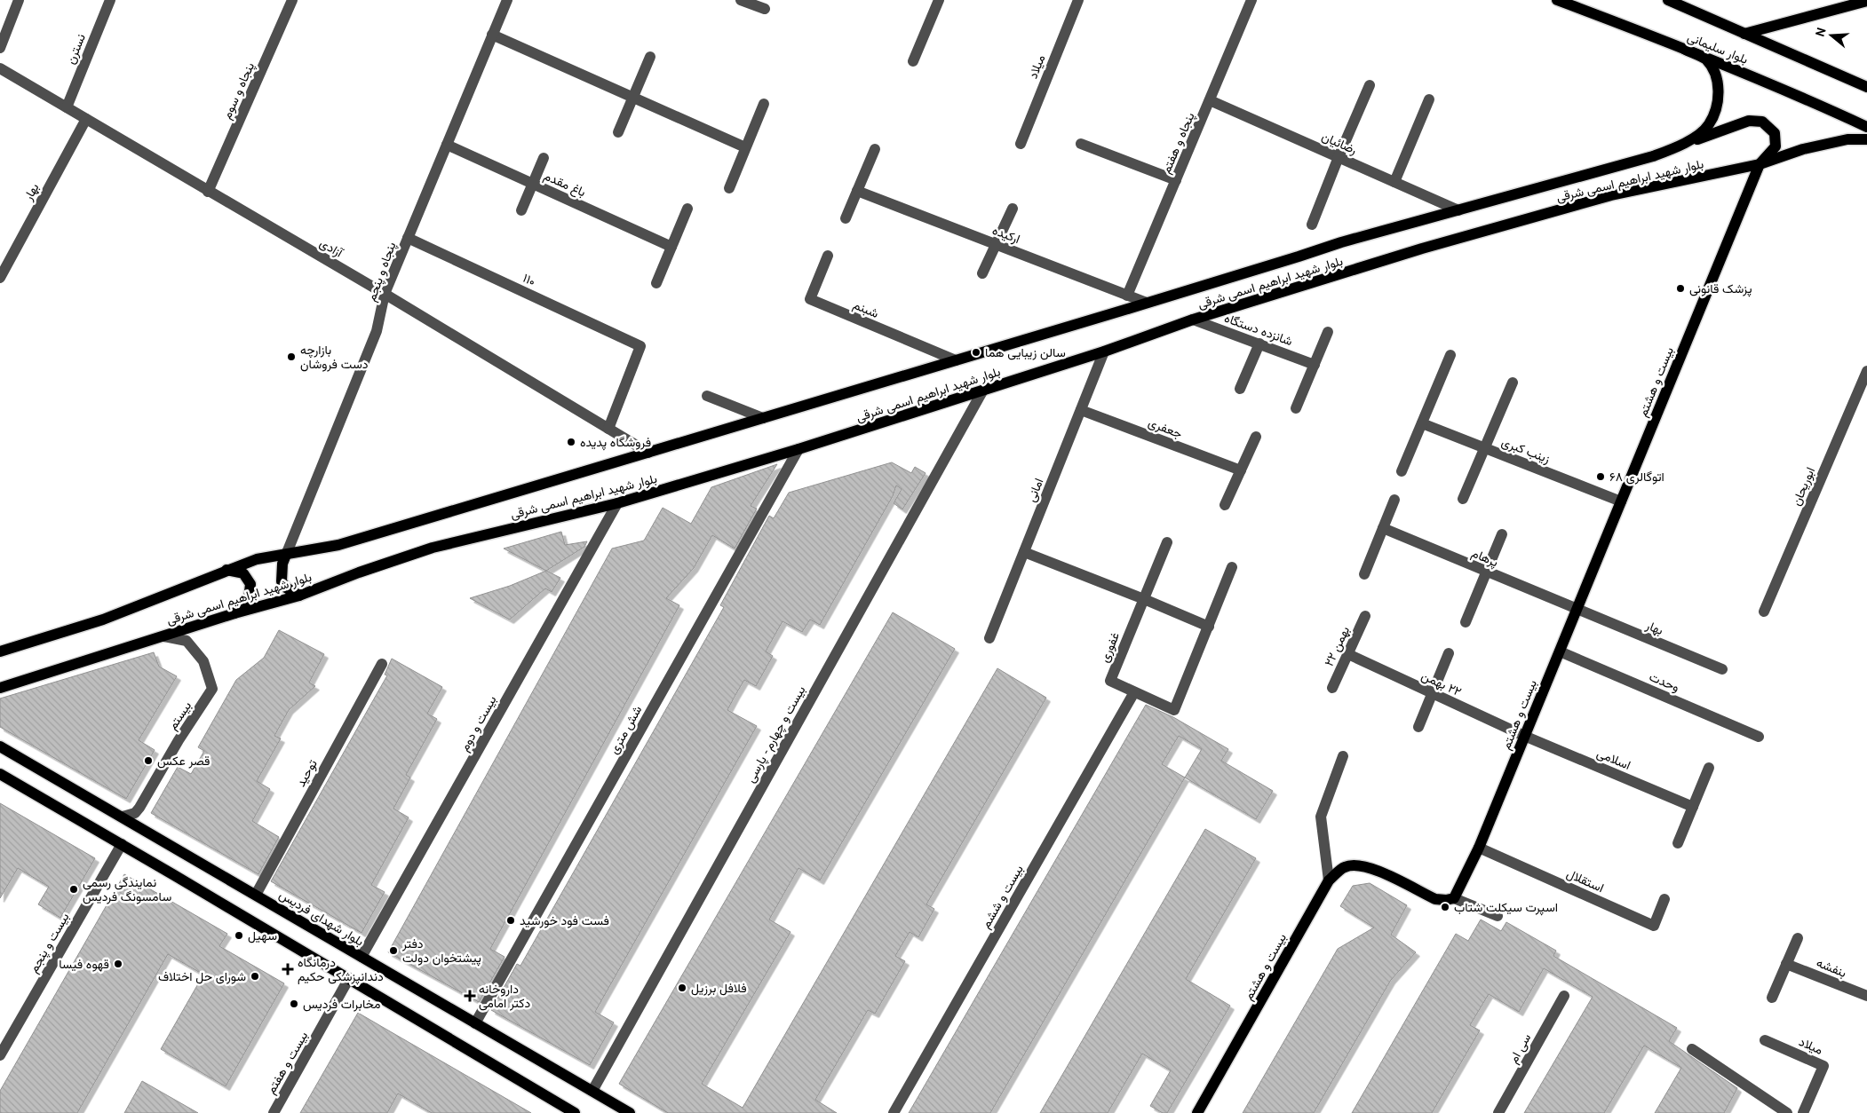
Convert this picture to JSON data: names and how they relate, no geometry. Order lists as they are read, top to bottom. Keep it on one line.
{"streets":{"main road":["بلوار سلیمانی","بلوار شهید ابراهیم اسمی شرقی","بیست و هشتم","بلوار شهدای فردیس"],"street":["نسترن","میلاد","پنجاه و سوم","پنجاه و هفتم","رضائیان","باغ مقدم","بهار","ارکیده","آزادی","پنجاه و پنجم","۱۱۰","شبنم","شانزده دستگاه","جعفری","زینب کبری","ابوریحان","امانی","پرهام","۲۲ بهمن","غفوری","وحدت","٢٢ بهمن","بیستم","بیست و دوم","شش متری","بیست و چهارم - پارسی","اسلامی","توحید","استقلال","بیست و ششم","بیست و پنجم","بنفشه","سی ام","بیست و هفتم"]},"crossings":[["بلوار سلیمانی","بلوار شهید ابراهیم اسمی شرقی"],["نسترن","آزادی"],["پنجاه و سوم","آزادی"],["پنجاه و هفتم","رضائیان"],["پنجاه و هفتم","ارکیده"],["رضائیان","بلوار شهید ابراهیم اسمی شرقی"],["بلوار شهید ابراهیم اسمی شرقی","ارکیده"],["بلوار شهید ابراهیم اسمی شرقی","آزادی"],["بلوار شهید ابراهیم اسمی شرقی","پنجاه و پنجم"],["بلوار شهید ابراهیم اسمی شرقی","شبنم"],["بلوار شهید ابراهیم اسمی شرقی","شانزده دستگاه"],["بلوار شهید ابراهیم اسمی شرقی","بیست و هشتم"],["بلوار شهید ابراهیم اسمی شرقی","امانی"],["بلوار شهید ابراهیم اسمی شرقی","بیستم"],["بلوار شهید ابراهیم اسمی شرقی","بیست و دوم"],["بلوار شهید ابراهیم اسمی شرقی","شش متری"],["بلوار شهید ابراهیم اسمی شرقی","بیست و چهارم - پارسی"],["باغ مقدم","پنجاه و پنجم"],["بهار","آزادی"],["بهار","بیست و هشتم"],["بهار","پرهام"],["آزادی","پنجاه و پنجم"],["آزادی","۱۱۰"],["پنجاه و پنجم","۱۱۰"],["بیست و هشتم","زینب کبری"],["بیست و هشتم","پرهام"],["بیست و هشتم","وحدت"],["بیست و هشتم","٢٢ بهمن"],["بیست و هشتم","اسلامی"],["بیست و هشتم","استقلال"],["جعفری","امانی"],["۲۲ بهمن","٢٢ بهمن"],["غفوری","بیست و ششم"],["٢٢ بهمن","اسلامی"],["بیستم","بلوار شهدای فردیس"],["بیست و دوم","بلوار شهدای فردیس"],["شش متری","بلوار شهدای فردیس"],["بیست و چهارم - پارسی","بلوار شهدای فردیس"],["توحید","بلوار شهدای فردیس"]],"places":{"other":["پزشک قانونی","سالن زیبایی هما","بازارچه دست فروشان","فروشگاه پدیده","اتوگالری ۶۸","قصر عکس","نمایندگی رسمی سامسونگ فردیس","اسپرت سیکلت شتاب","فست فود خورشید","سهیل","دفتر پیشتخوان دولت","قهوه فیسا","شورای حل اختلاف","فلافل برزیل","مخابرات فردیس"],"health":["درمانگاه دندانپزشکی حکیم","داروخانه دکتر امامی"]},"north":"left"}
